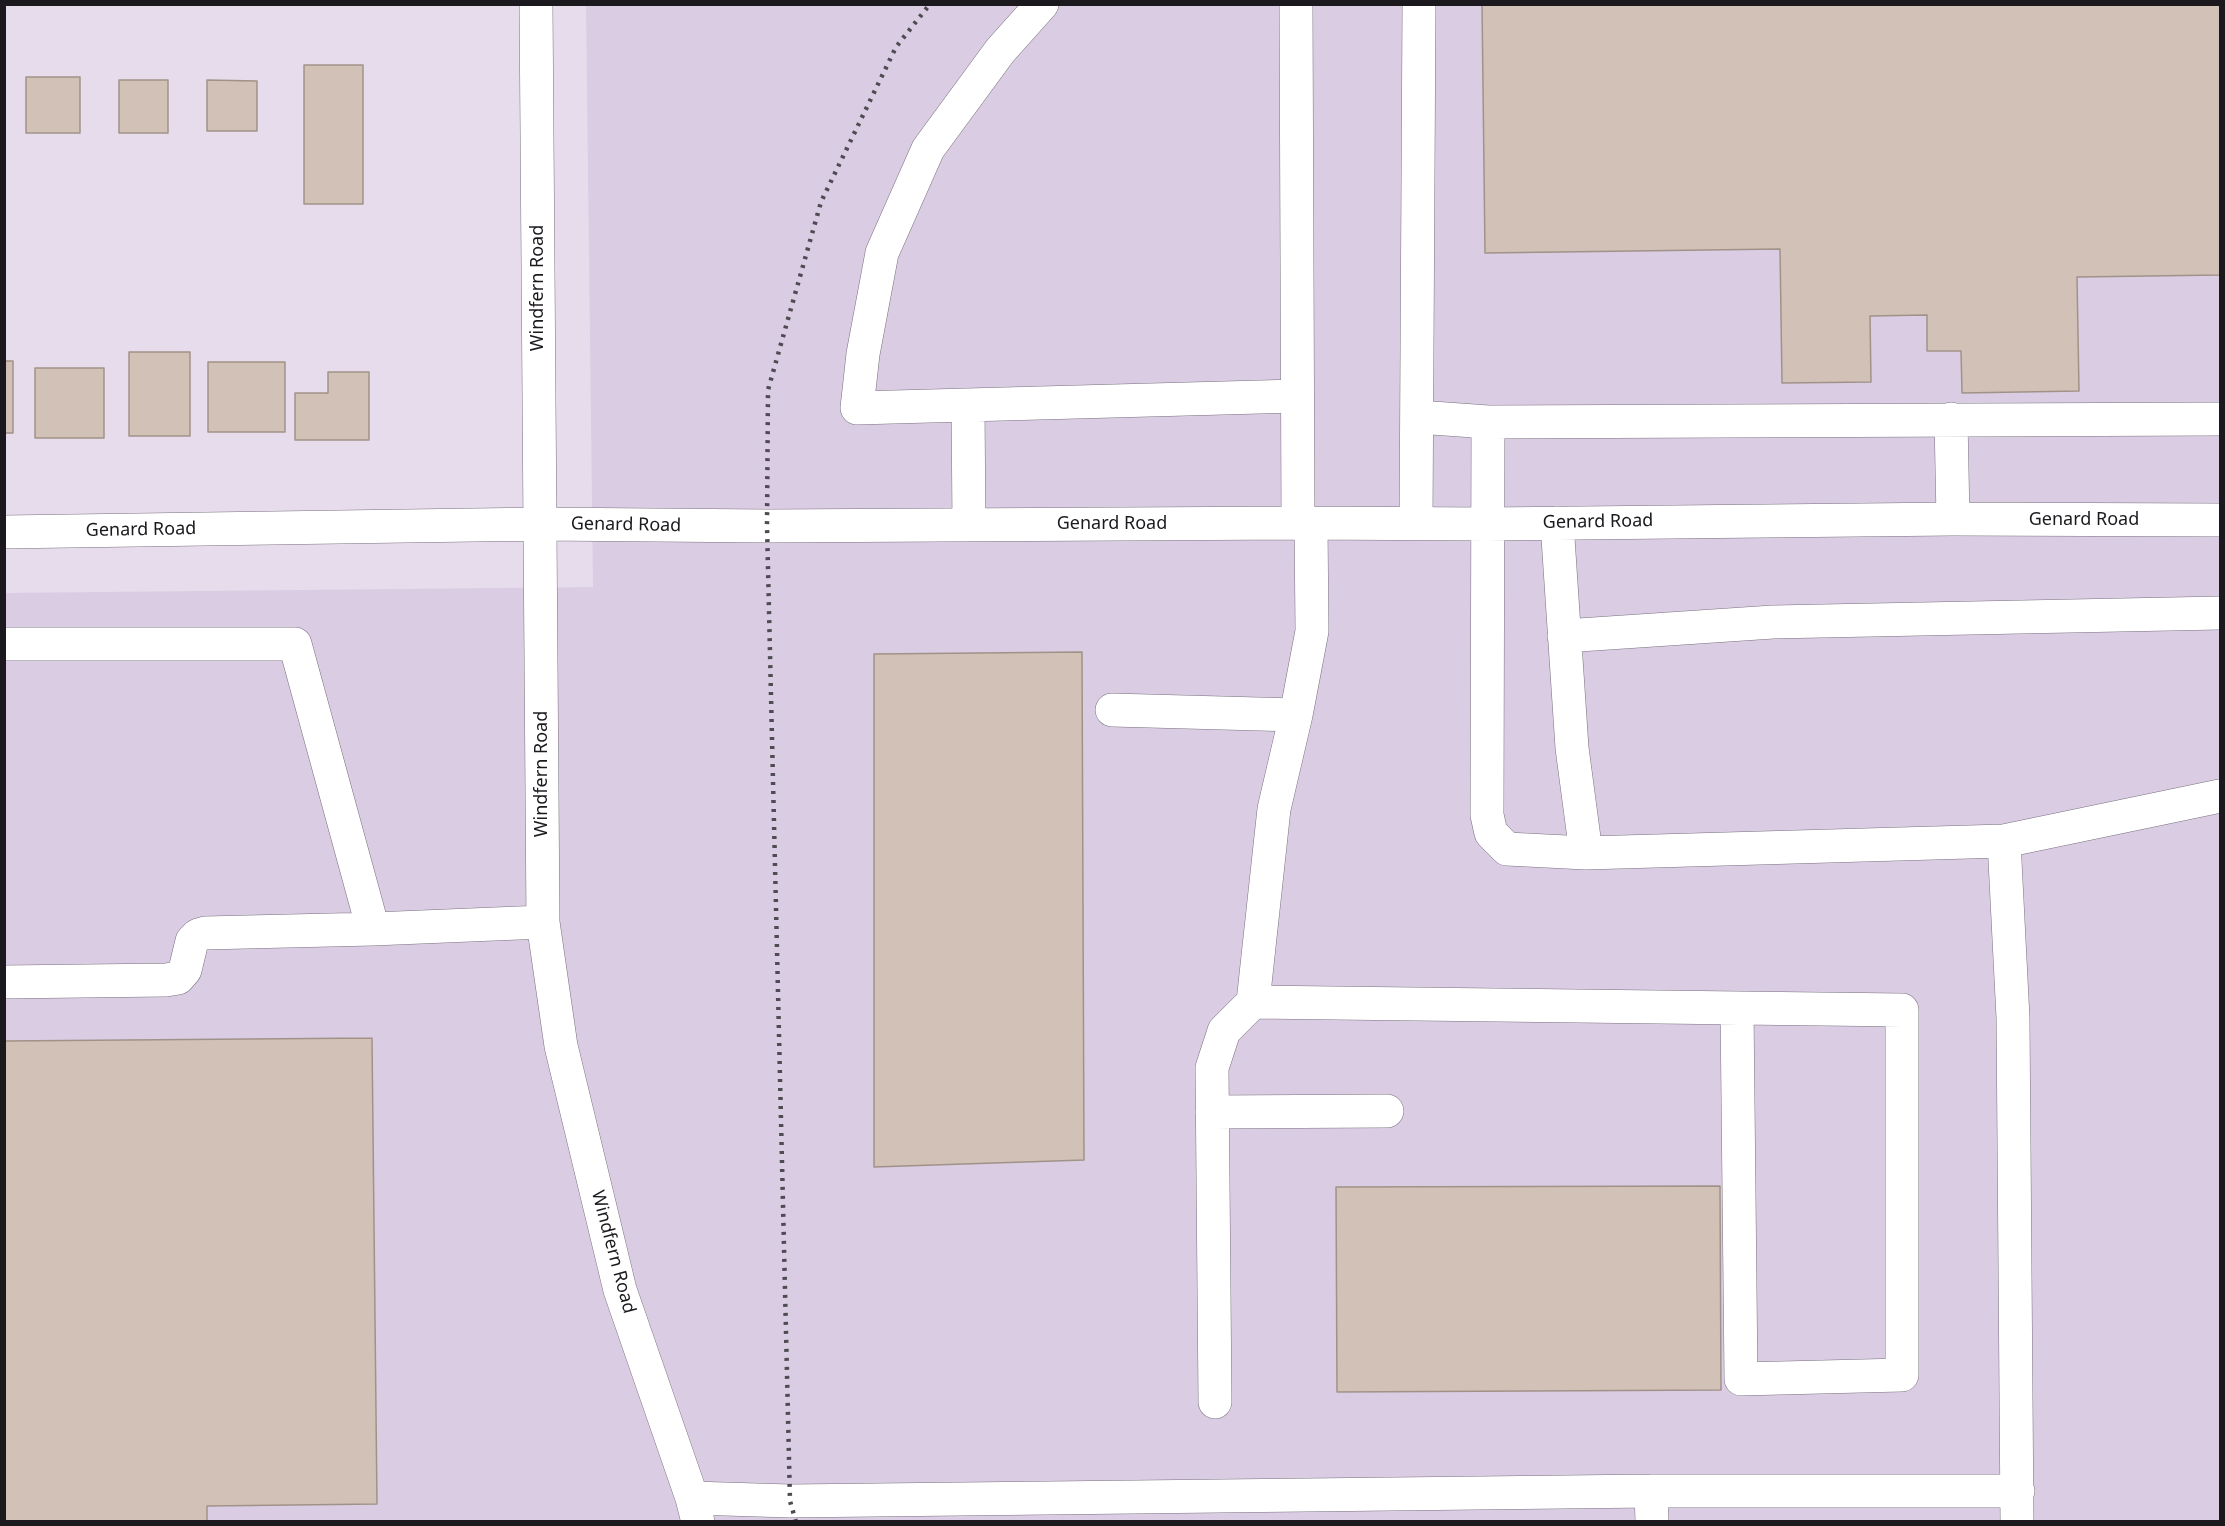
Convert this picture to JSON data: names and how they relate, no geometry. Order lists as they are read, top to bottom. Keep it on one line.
{"streets":{"street":["Windfern Road","Genard Road"]},"crossings":[["Windfern Road","Genard Road"]]}
